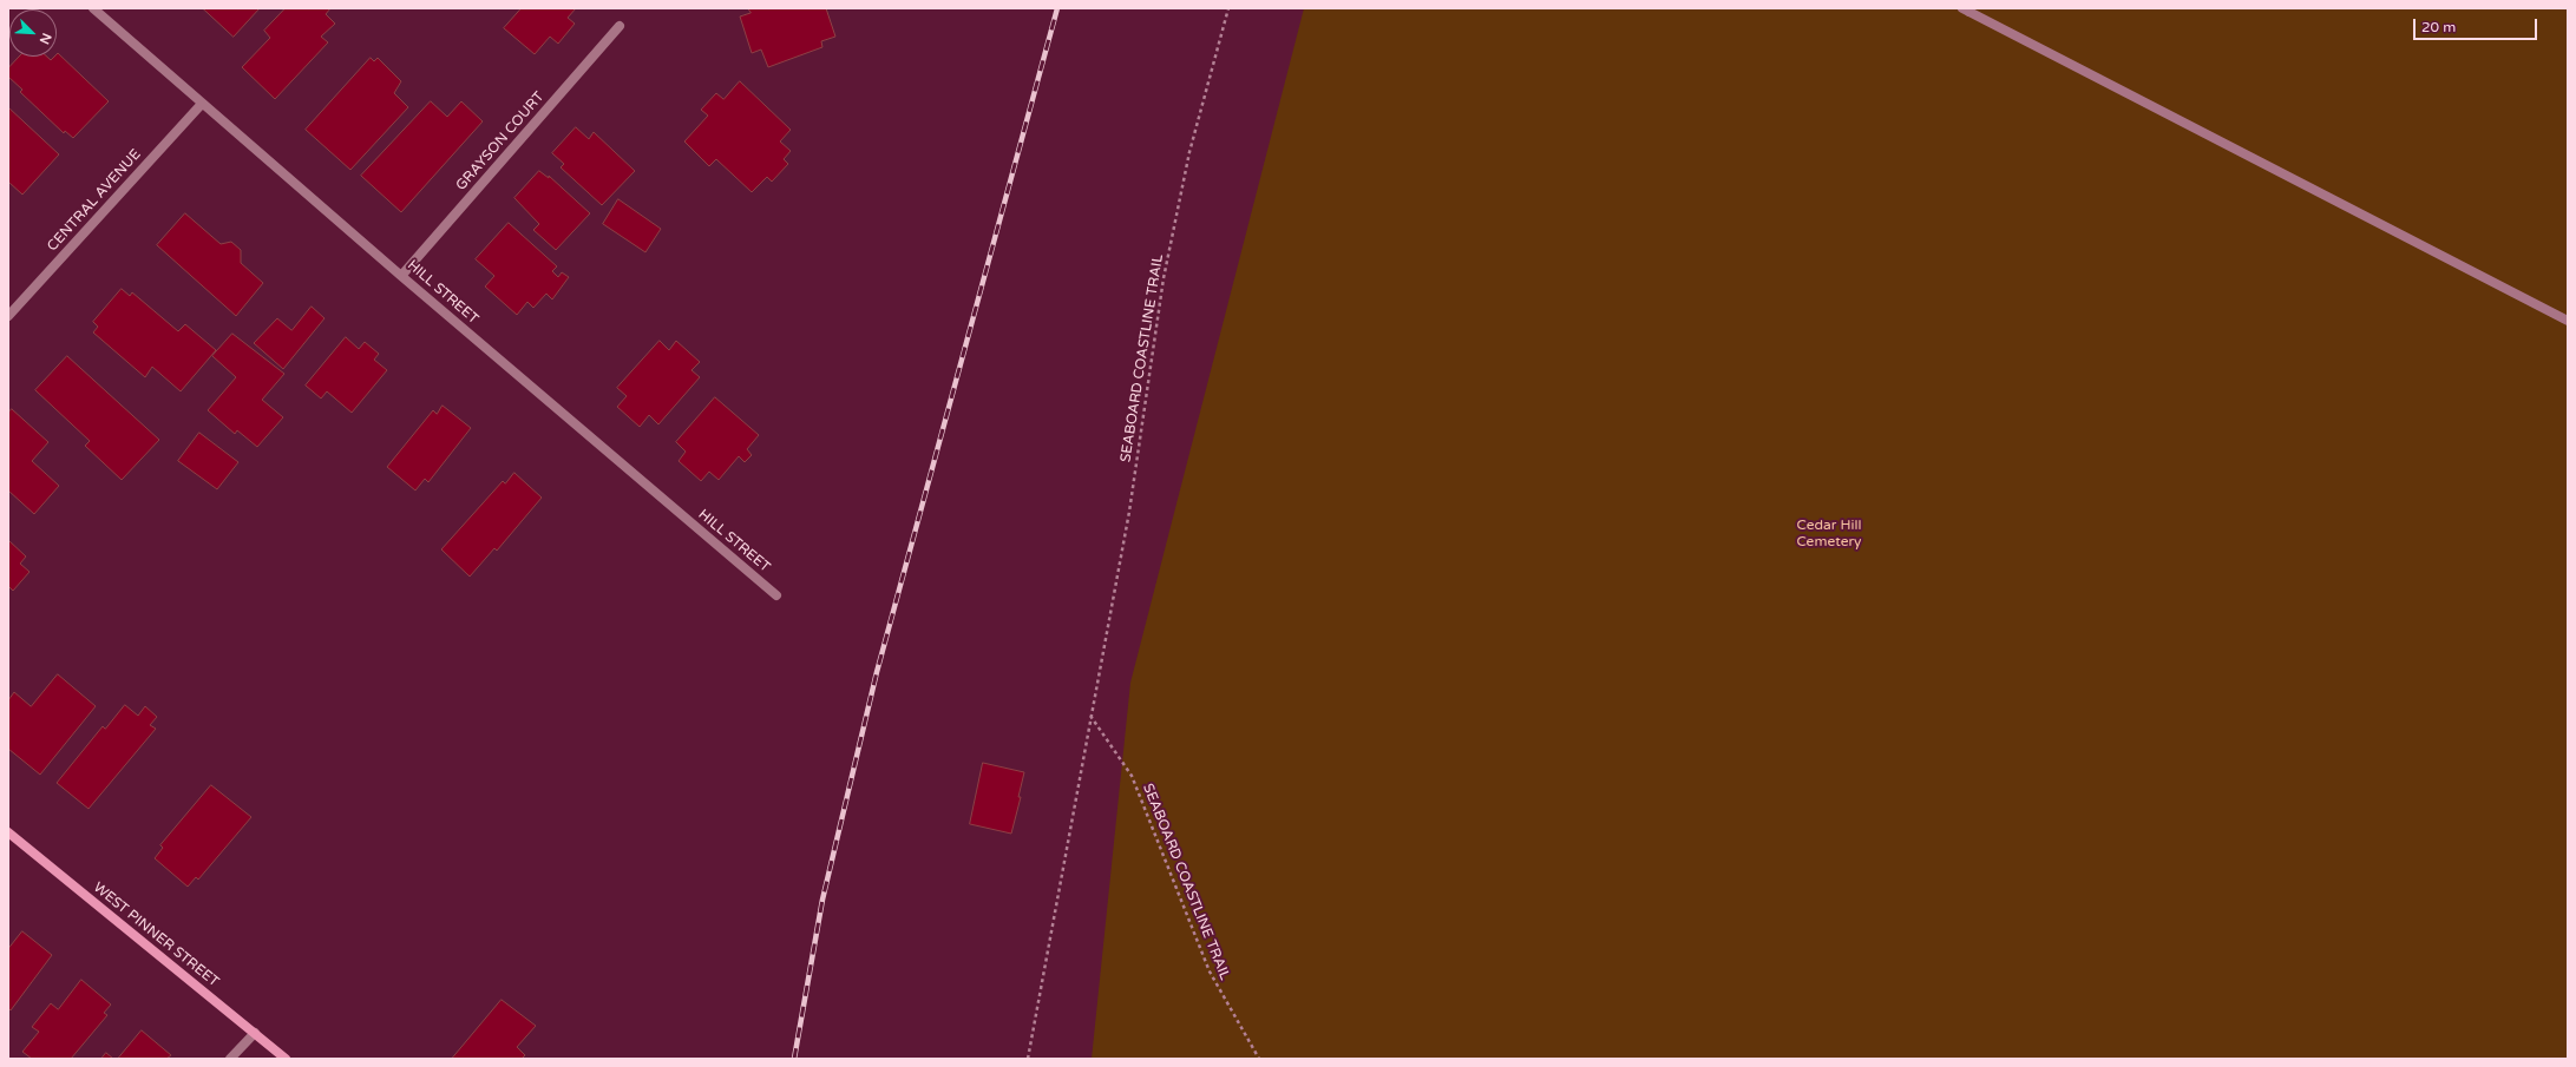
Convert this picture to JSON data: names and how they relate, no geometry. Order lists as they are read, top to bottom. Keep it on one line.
{"streets":{"main road":["WEST PINNER STREET"],"street":["GRAYSON COURT","CENTRAL AVENUE","HILL STREET"],"path":["SEABOARD COASTLINE TRAIL"]},"crossings":[["GRAYSON COURT","HILL STREET"],["CENTRAL AVENUE","HILL STREET"]],"parks":["Cedar Hill Cemetery"],"scale_bar":"20 m","north":"bottom right"}
